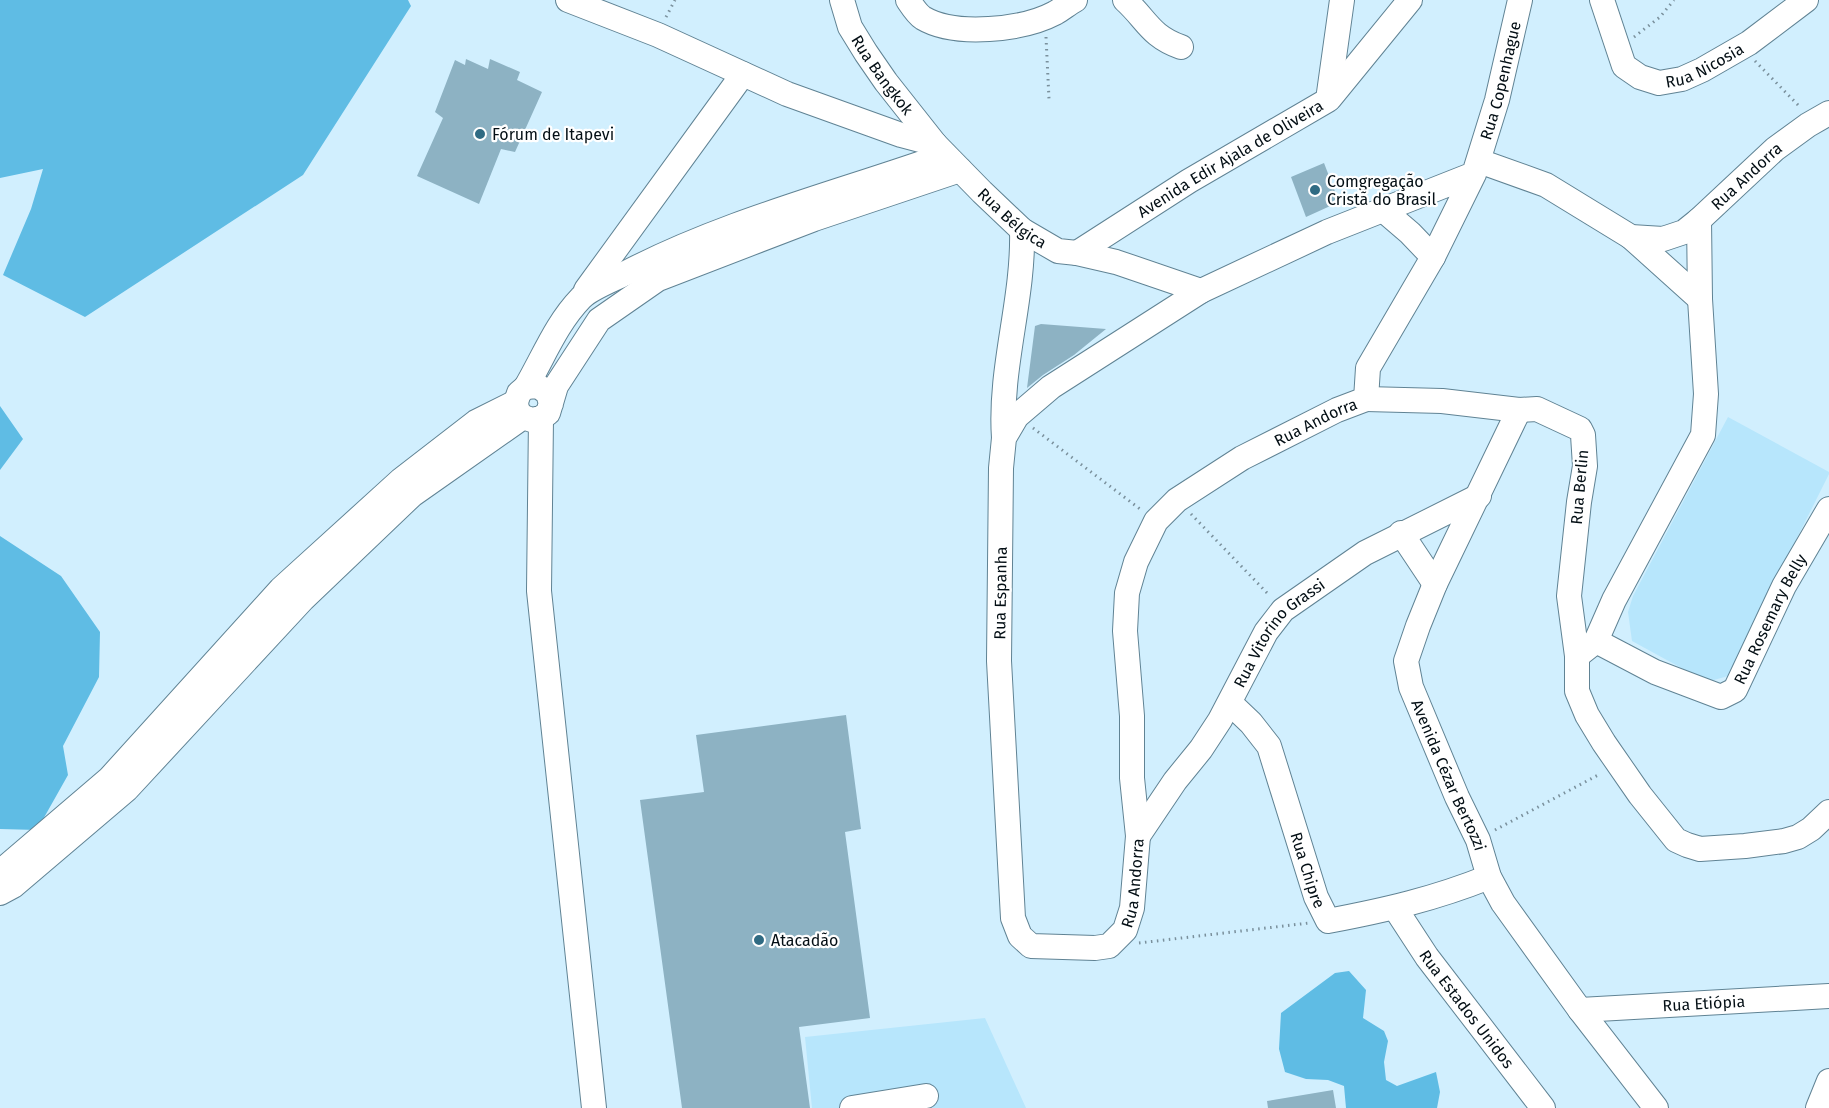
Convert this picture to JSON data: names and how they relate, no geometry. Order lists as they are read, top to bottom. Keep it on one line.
{"streets":{"street":["Rua Nicosia","Rua Bangkok","Rua Copenhague","Avenida Edir Ajala de Oliveira","Rua Andorra","Rua Bélgica","Rua Berlin","Rua Espanha","Rua Rosemary Belly","Rua Vitorino Grassi","Avenida Cézar Bertozzi","Rua Chipre","Rua Etiópia","Rua Estados Unidos"]},"crossings":[["Rua Bangkok","Rua Bélgica"],["Rua Copenhague","Rua Andorra"],["Avenida Edir Ajala de Oliveira","Rua Bélgica"],["Rua Andorra","Rua Berlin"],["Rua Andorra","Rua Espanha"],["Rua Andorra","Rua Vitorino Grassi"],["Rua Bélgica","Rua Espanha"],["Rua Berlin","Avenida Cézar Bertozzi"],["Rua Vitorino Grassi","Avenida Cézar Bertozzi"],["Rua Vitorino Grassi","Rua Chipre"],["Avenida Cézar Bertozzi","Rua Chipre"],["Avenida Cézar Bertozzi","Rua Etiópia"],["Rua Chipre","Rua Estados Unidos"]],"places":["Fórum de Itapevi","Comgregação Cristã do Brasil","Atacadão"]}
